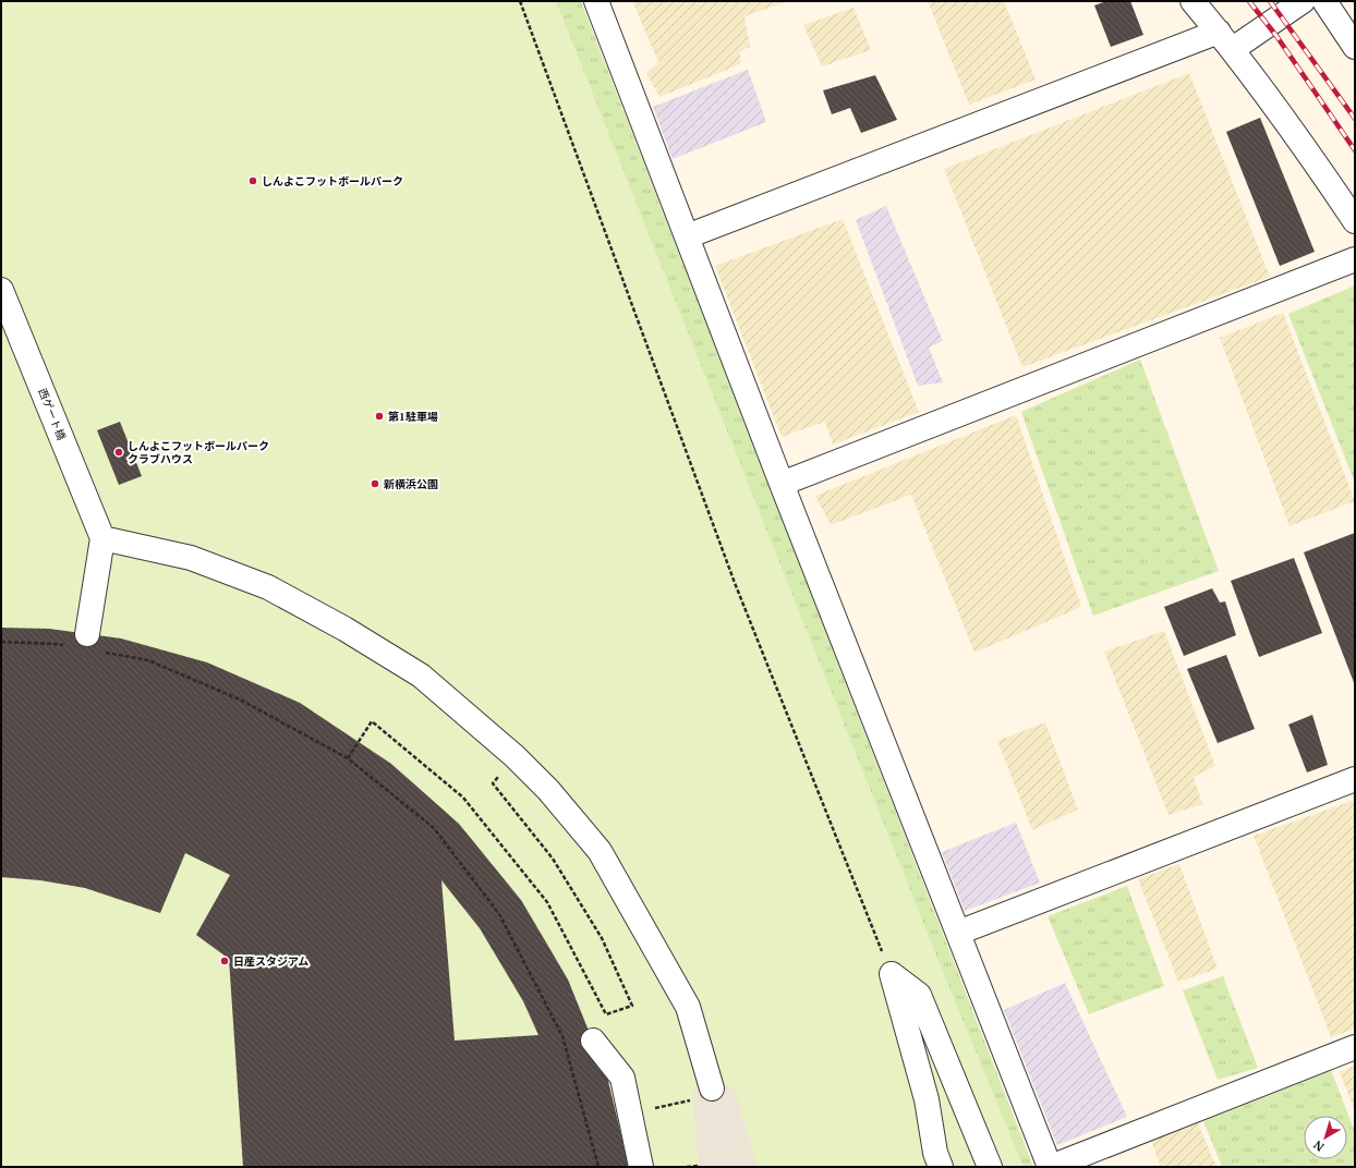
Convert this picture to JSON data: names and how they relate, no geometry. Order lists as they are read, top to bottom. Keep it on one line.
{"streets":{"street":["西ゲート橋"]},"places":["しんよこフットボールパーク","第1駐車場","しんよこフットボールパーク クラブハウス","新横浜公園","日産スタジアム"],"north":"bottom left"}
